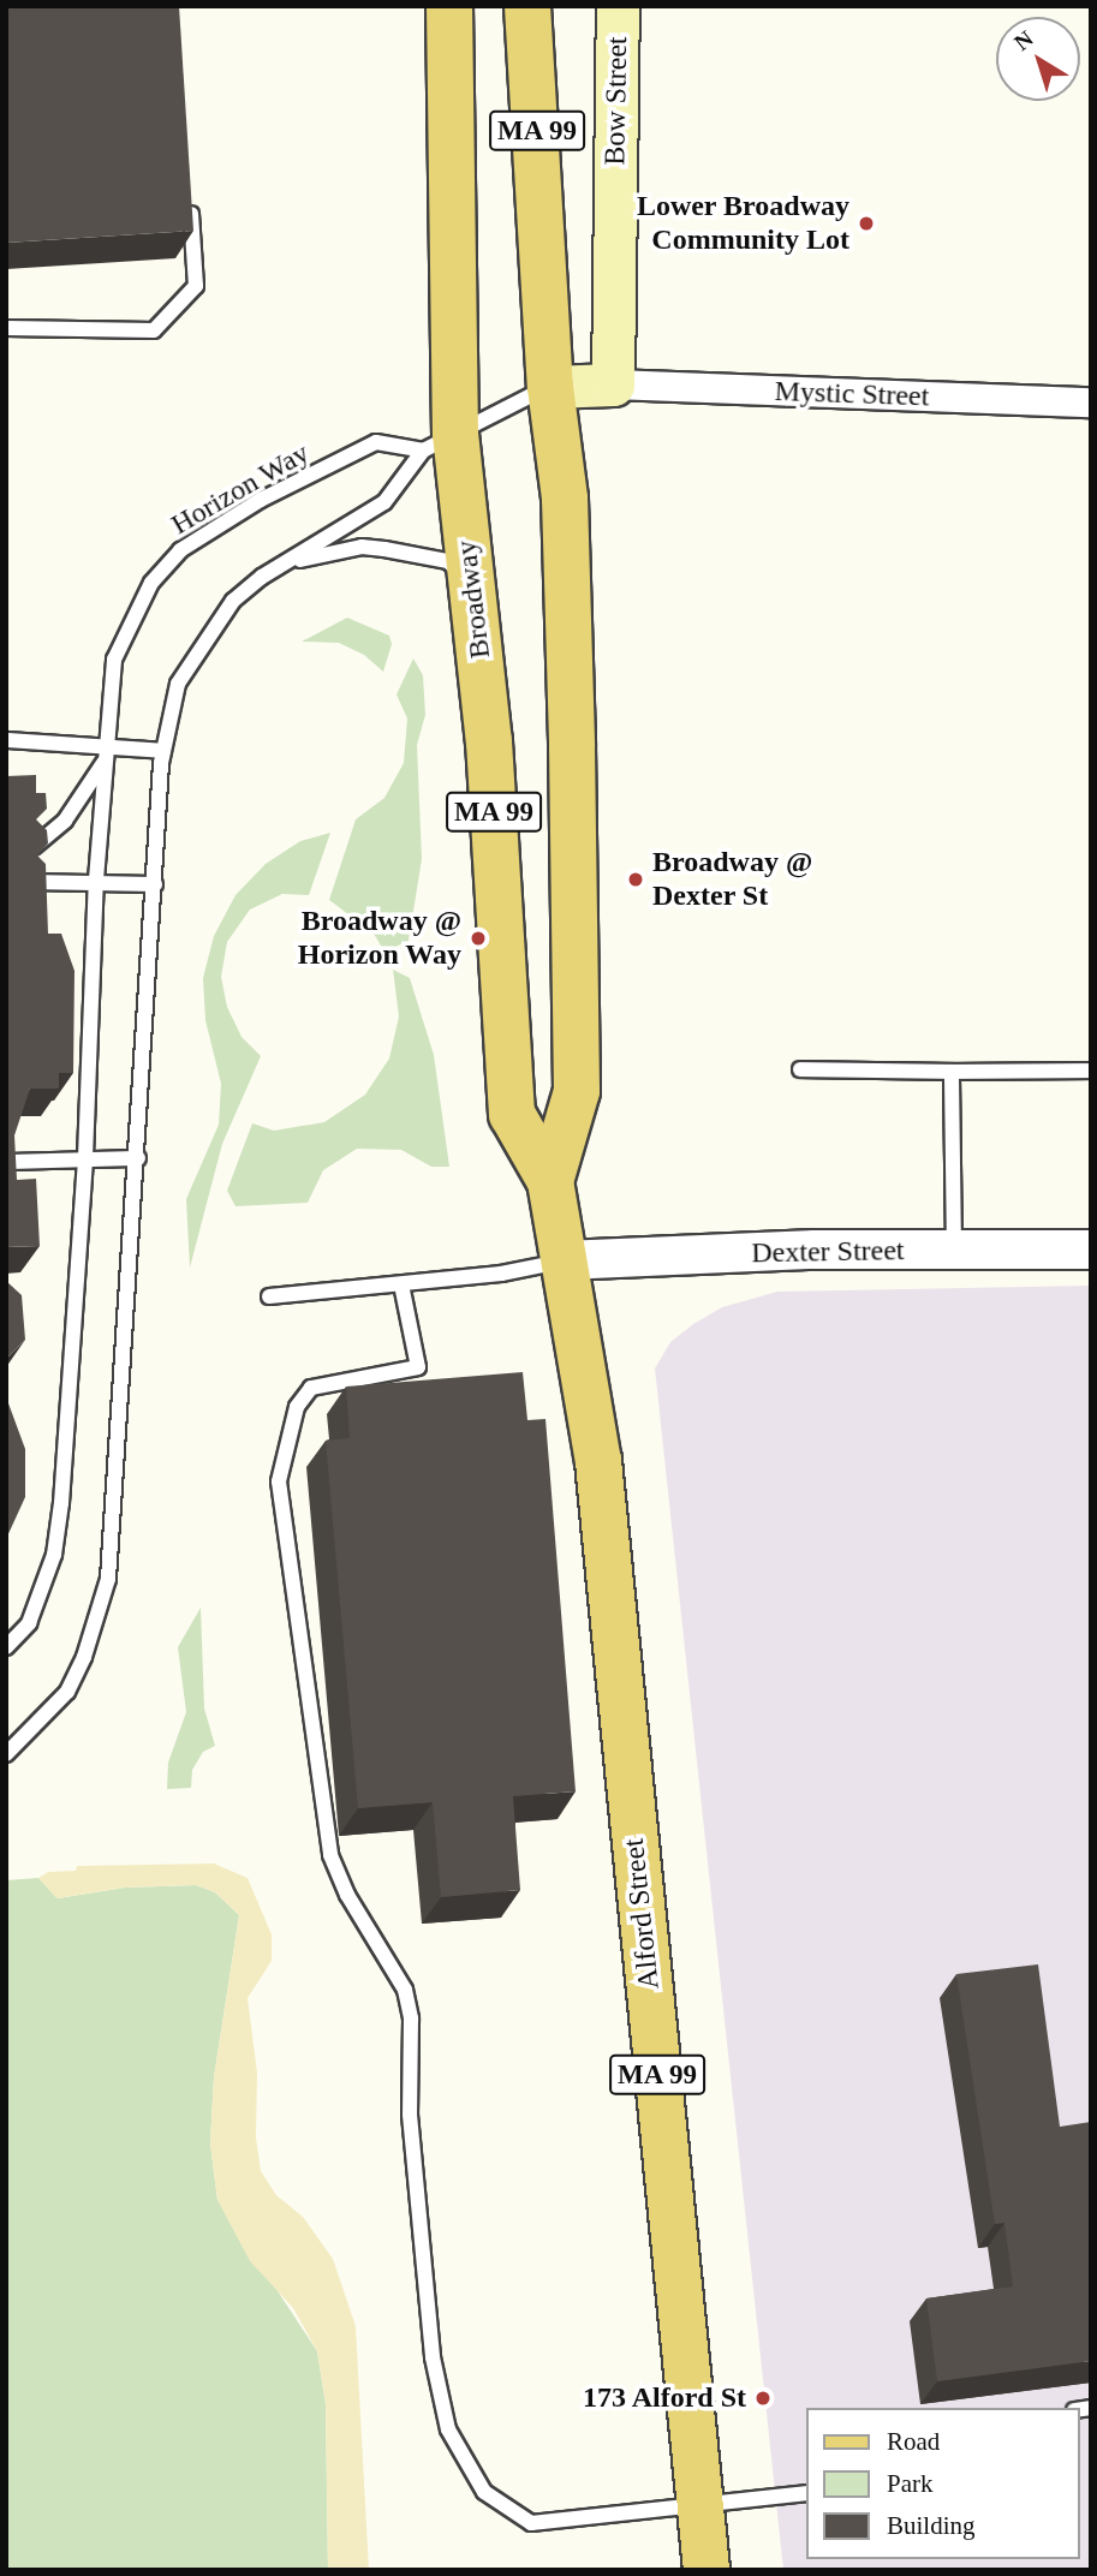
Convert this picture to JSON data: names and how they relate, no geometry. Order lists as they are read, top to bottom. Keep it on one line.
{"streets":{"main road":["Bow Street","MA 99","Broadway","Alford Street"],"street":["Mystic Street","Dexter Street"],"lane":["Horizon Way"]},"crossings":[["Bow Street","Mystic Street"],["Horizon Way","Broadway"],["Broadway","Dexter Street"],["Broadway","Alford Street"],["Dexter Street","Alford Street"]],"places":["Lower Broadway Community Lot","Broadway @ Dexter St","Broadway @ Horizon Way","173 Alford St"],"legend":["Road","Park","Building"],"north":"top left"}
